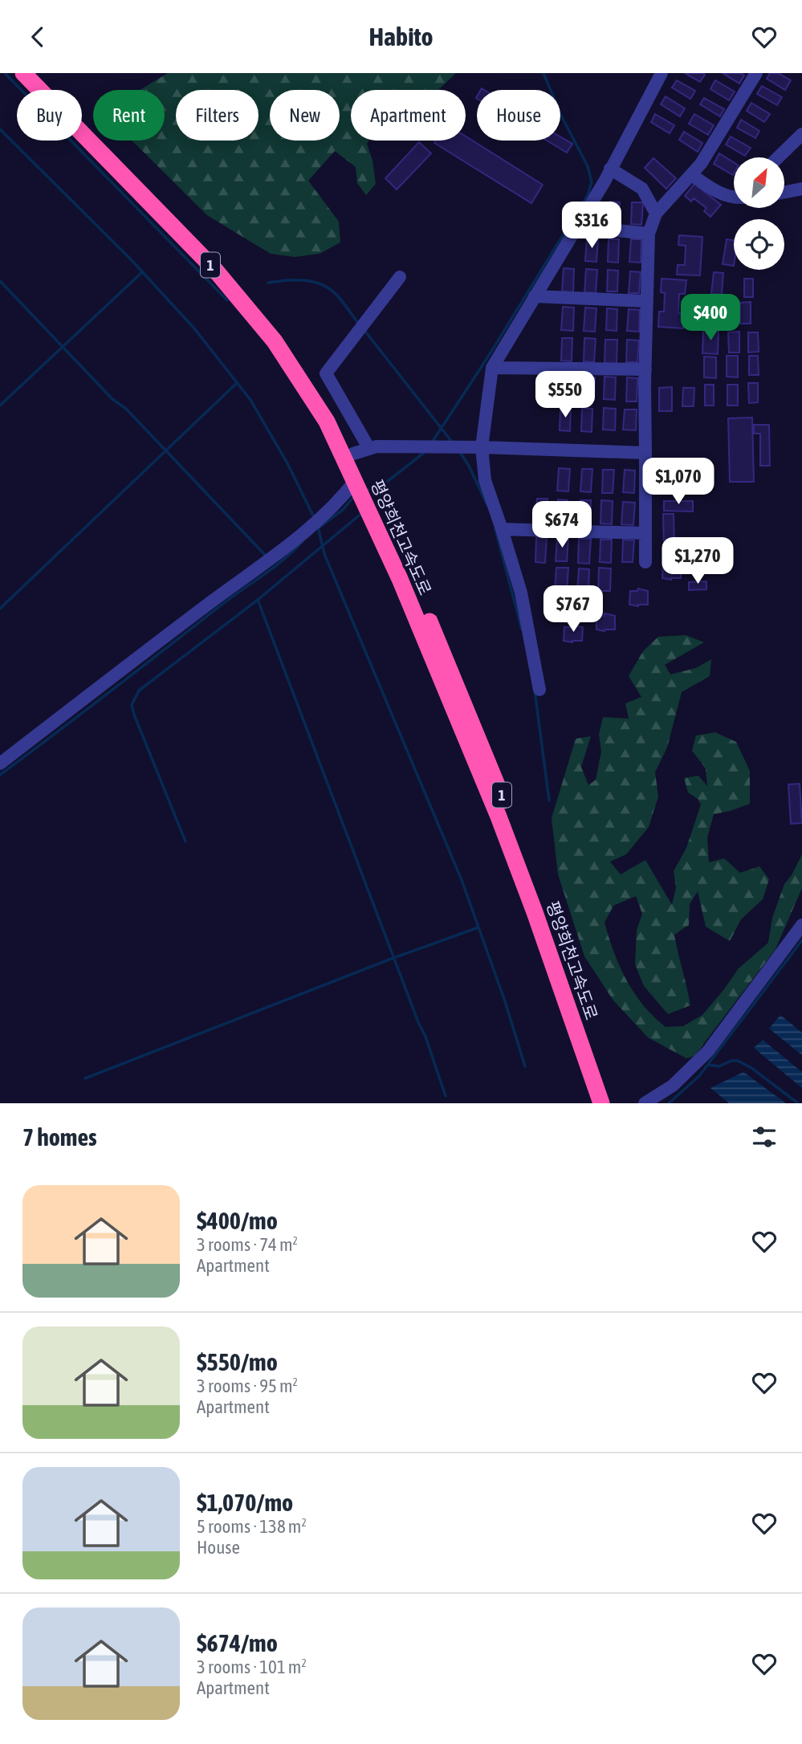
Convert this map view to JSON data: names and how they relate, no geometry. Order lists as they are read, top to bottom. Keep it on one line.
{"streets":{"highway":["1","평양희천고속도로"]},"north":"top right","page":{"header":"Habito","chip":["Buy","Rent","Filters","New","Apartment","House"],"price":["$316","$400","$550","$1,070","$674","$1,270","$767"],"heading":"7 homes","list":[{"name":"$400/mo","note":"3 rooms · 74 m² · Apartment"},{"name":"$550/mo","note":"3 rooms · 95 m² · Apartment"},{"name":"$1,070/mo","note":"5 rooms · 138 m² · House"},{"name":"$674/mo","note":"3 rooms · 101 m² · Apartment"}]}}
